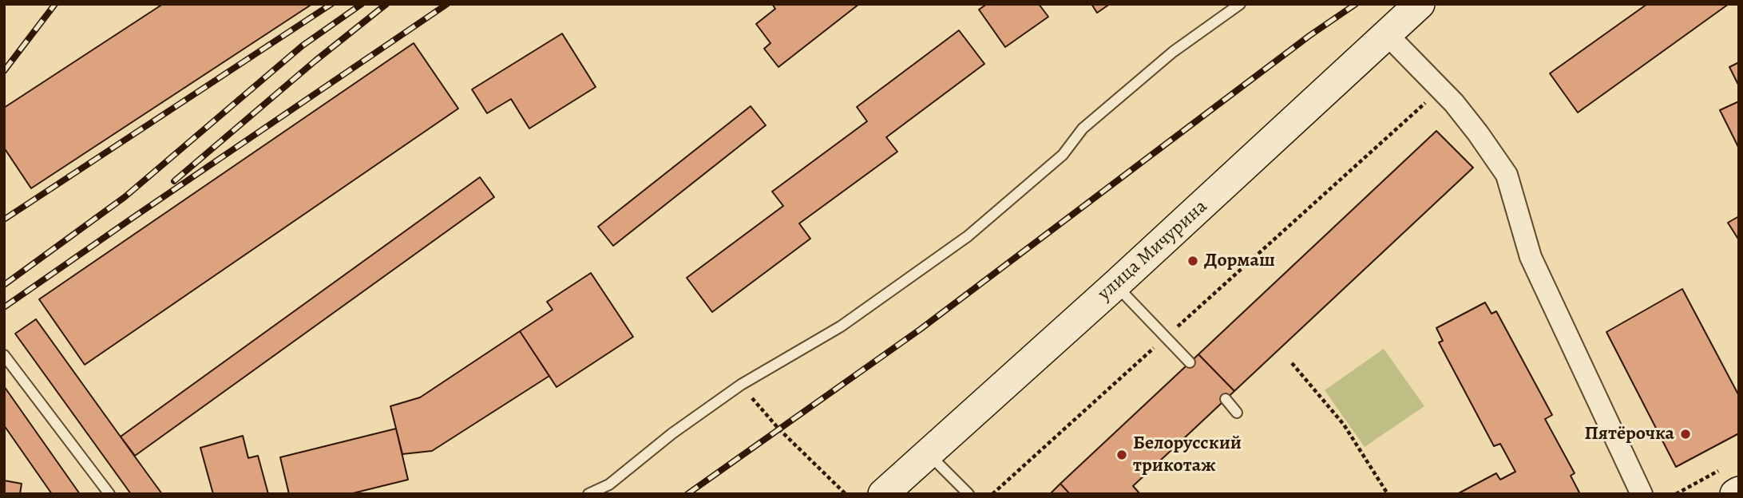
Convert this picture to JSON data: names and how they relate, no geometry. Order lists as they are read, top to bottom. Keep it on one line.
{"streets":{"main road":["улица Мичурина"]},"places":["Дормаш","Пятёрочка","Белорусский трикотаж"]}
